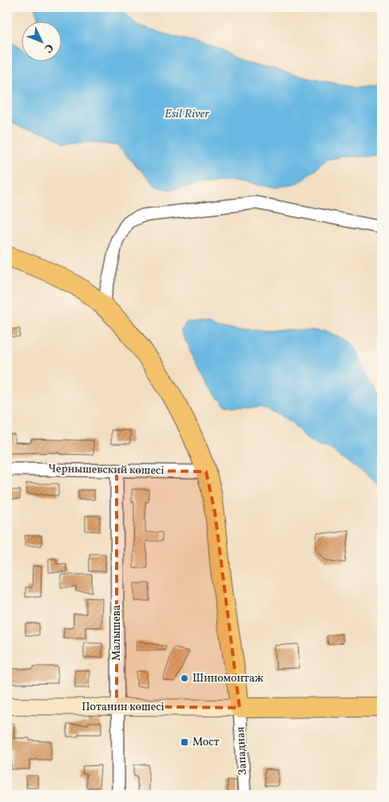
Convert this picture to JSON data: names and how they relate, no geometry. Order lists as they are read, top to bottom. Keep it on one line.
{"streets":{"main road":["Потанин көшесі"],"street":["Чернышевский көшесі","Малышева","Западная"]},"crossings":[["Чернышевский көшесі","Малышева"],["Малышева","Потанин көшесі"],["Потанин көшесі","Западная"]],"water":["Esil River"],"places":{"other":["Шиномонтаж"],"transit":["Мост"]},"north":"bottom right"}
